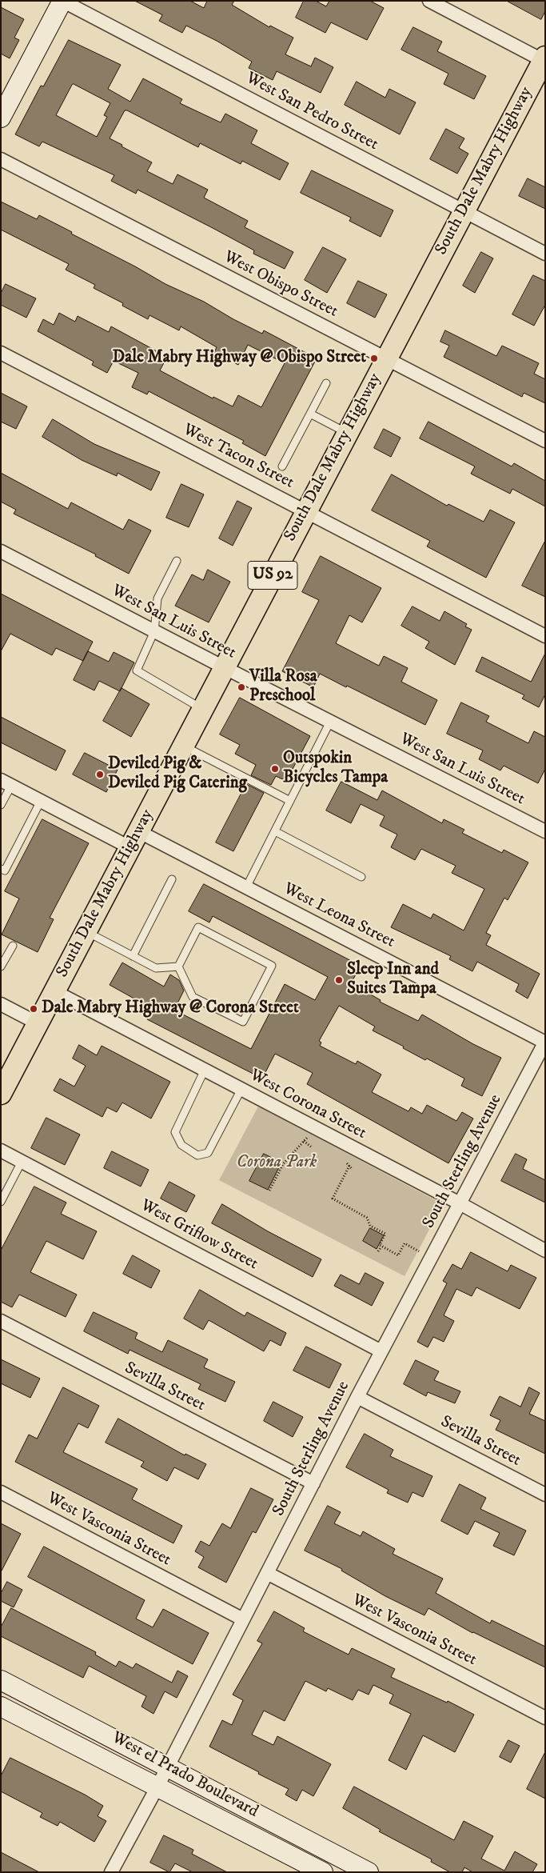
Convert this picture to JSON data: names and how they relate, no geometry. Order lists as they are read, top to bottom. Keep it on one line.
{"streets":{"main road":["South Dale Mabry Highway","US 92"],"street":["West San Pedro Street","West Obispo Street","West Tacon Street","West San Luis Street","West Leona Street","West Corona Street","South Sterling Avenue","West Griflow Street","Sevilla Street","West Vasconia Street","West el Prado Boulevard"]},"crossings":[["West San Pedro Street","South Dale Mabry Highway"],["South Dale Mabry Highway","West Obispo Street"],["South Dale Mabry Highway","West Tacon Street"],["South Dale Mabry Highway","West San Luis Street"],["South Dale Mabry Highway","West Leona Street"],["South Dale Mabry Highway","West Corona Street"],["West Leona Street","South Sterling Avenue"],["West Corona Street","South Sterling Avenue"],["South Sterling Avenue","West Griflow Street"],["South Sterling Avenue","Sevilla Street"],["South Sterling Avenue","West Vasconia Street"],["South Sterling Avenue","West el Prado Boulevard"]],"parks":["Corona Park"],"places":["Dale Mabry Highway @ Obispo Street","Villa Rosa Preschool","Outspokin Bicycles Tampa","Deviled Pig & Deviled Pig Catering","Sleep Inn and Suites Tampa","Dale Mabry Highway @ Corona Street"]}
